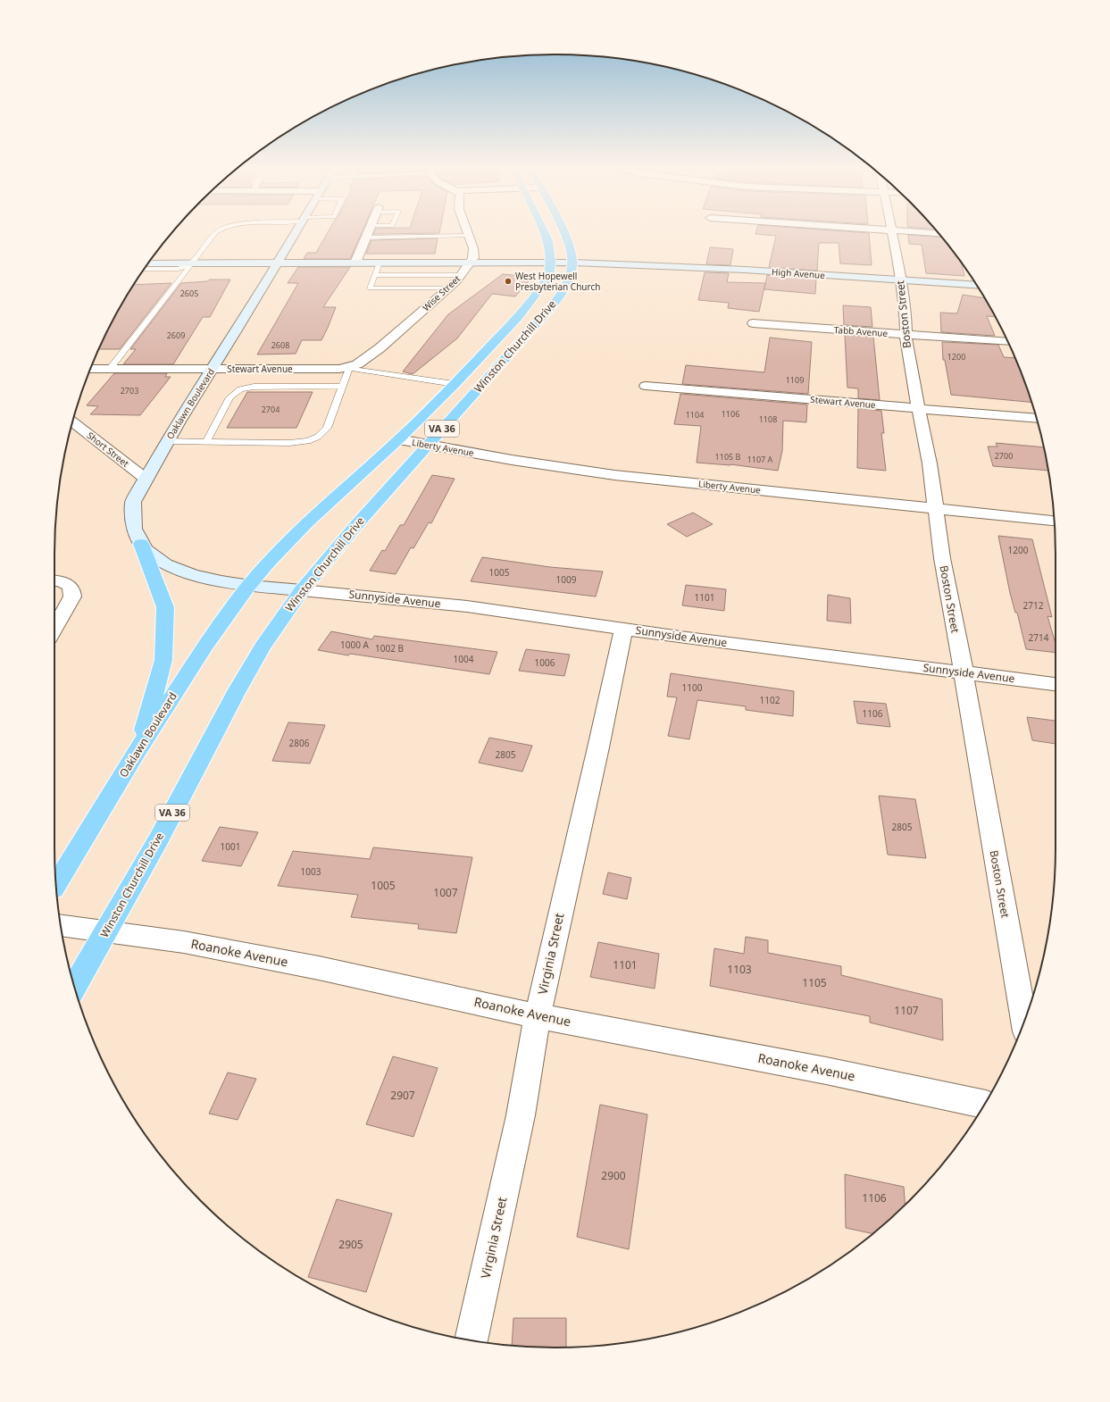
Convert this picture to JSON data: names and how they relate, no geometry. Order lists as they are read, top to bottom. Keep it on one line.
{"streets":{"highway":["Winston Churchill Drive","Oaklawn Boulevard","VA 36"],"street":["High Avenue","Wise Street","Boston Street","Tabb Avenue","Stewart Avenue","Liberty Avenue","Short Street","Sunnyside Avenue","Roanoke Avenue","Virginia Street"]},"crossings":[["High Avenue","Wise Street"],["High Avenue","Boston Street"],["High Avenue","Winston Churchill Drive"],["High Avenue","Oaklawn Boulevard"],["Wise Street","Stewart Avenue"],["Boston Street","Tabb Avenue"],["Boston Street","Stewart Avenue"],["Boston Street","Liberty Avenue"],["Boston Street","Sunnyside Avenue"],["Winston Churchill Drive","Oaklawn Boulevard"],["Winston Churchill Drive","Liberty Avenue"],["Winston Churchill Drive","Sunnyside Avenue"],["Winston Churchill Drive","Roanoke Avenue"],["Stewart Avenue","Oaklawn Boulevard"],["Oaklawn Boulevard","Short Street"],["Oaklawn Boulevard","Sunnyside Avenue"],["Sunnyside Avenue","Virginia Street"],["Roanoke Avenue","Virginia Street"]],"places":["West Hopewell Presbyterian Church"],"house_numbers":["2605","2609","2608","1200","1109","2703","2704","1106","1104","1108","2700","1105 B","1107 A","1200","1005","1009","1101","2712","2714","1000 A","1002 B","1004","1006","1100","1102","1106","2806","2805","2805","1001","1003","1005","1007","1101","1103","1105","1107","2907","2900","1106","2905"]}
